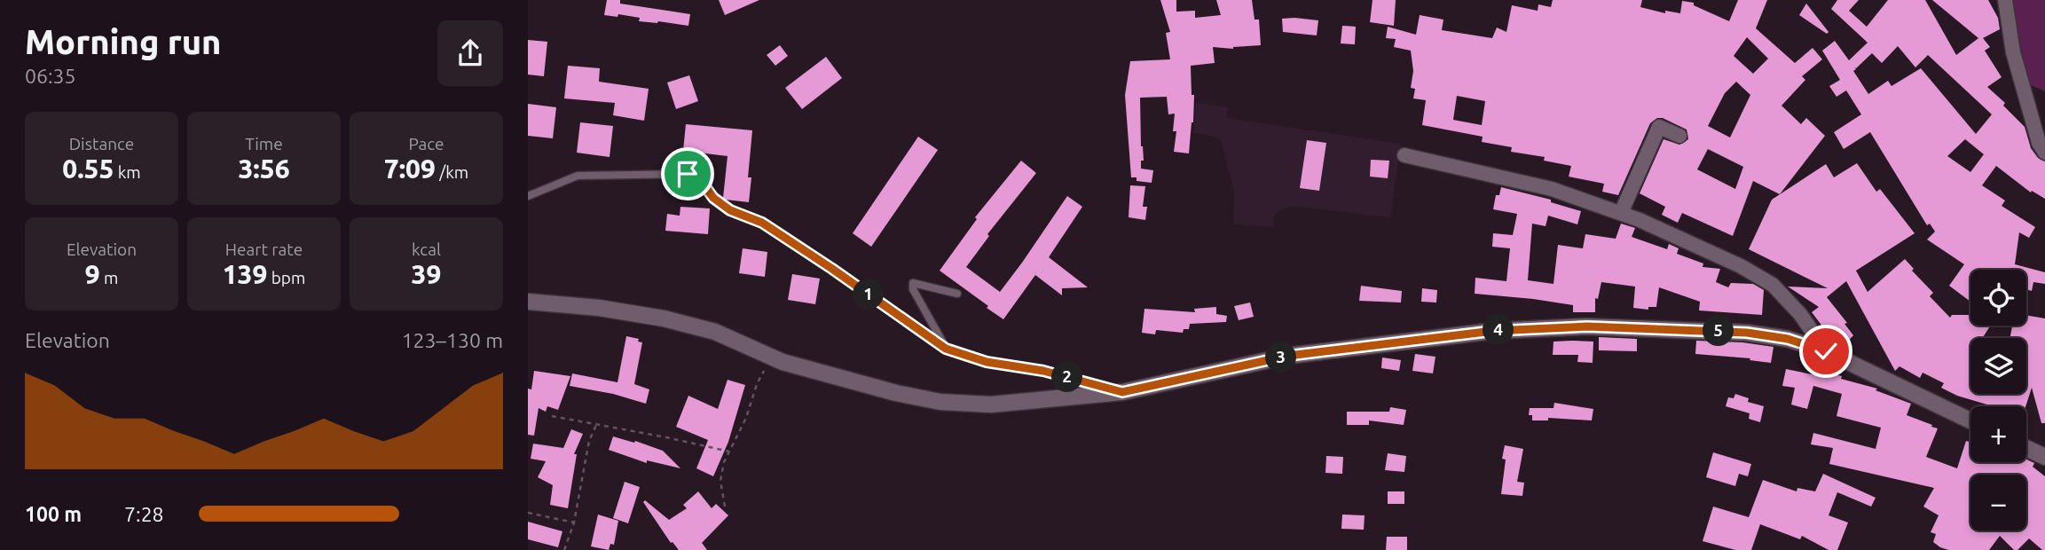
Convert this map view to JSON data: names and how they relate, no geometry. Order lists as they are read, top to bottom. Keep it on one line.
{"page":{"heading":["Morning run","06:35"],"stats":[["Distance","0.55 km"],["Time","3:56"],["Pace","7:09 /km"],["Elevation","9 m"],["Heart rate","139 bpm"],["kcal","39"]],"map_buttons":["+","−"],"pins":["1","4","5","3","2"],"chart":["Elevation","123–130 m"],"list":[{"name":"100 m","note":"7:28"}]}}
